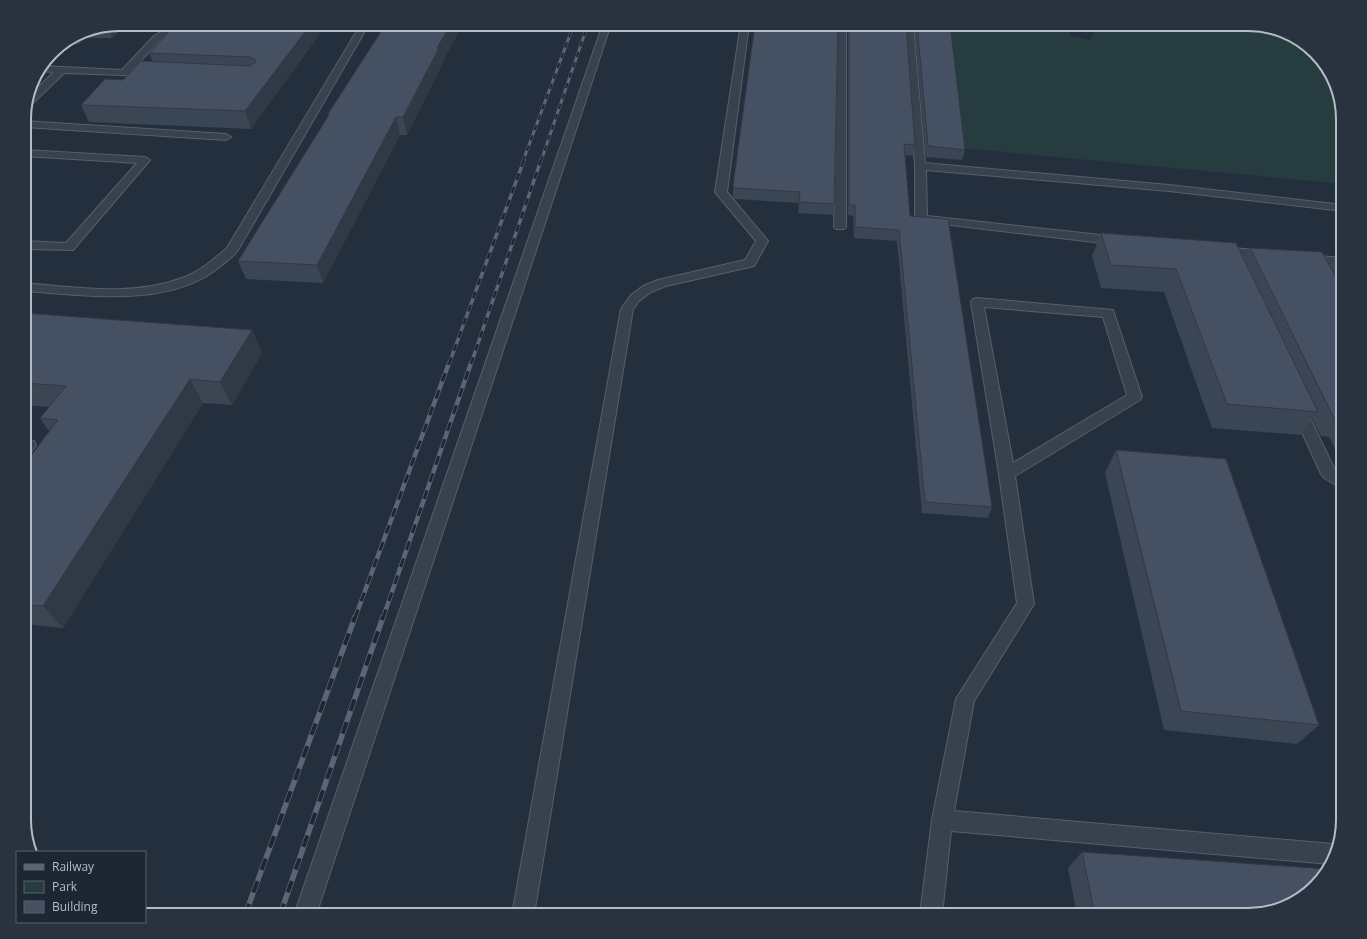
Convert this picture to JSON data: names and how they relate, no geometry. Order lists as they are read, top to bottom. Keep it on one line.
{"legend":["Railway","Park","Building"]}
